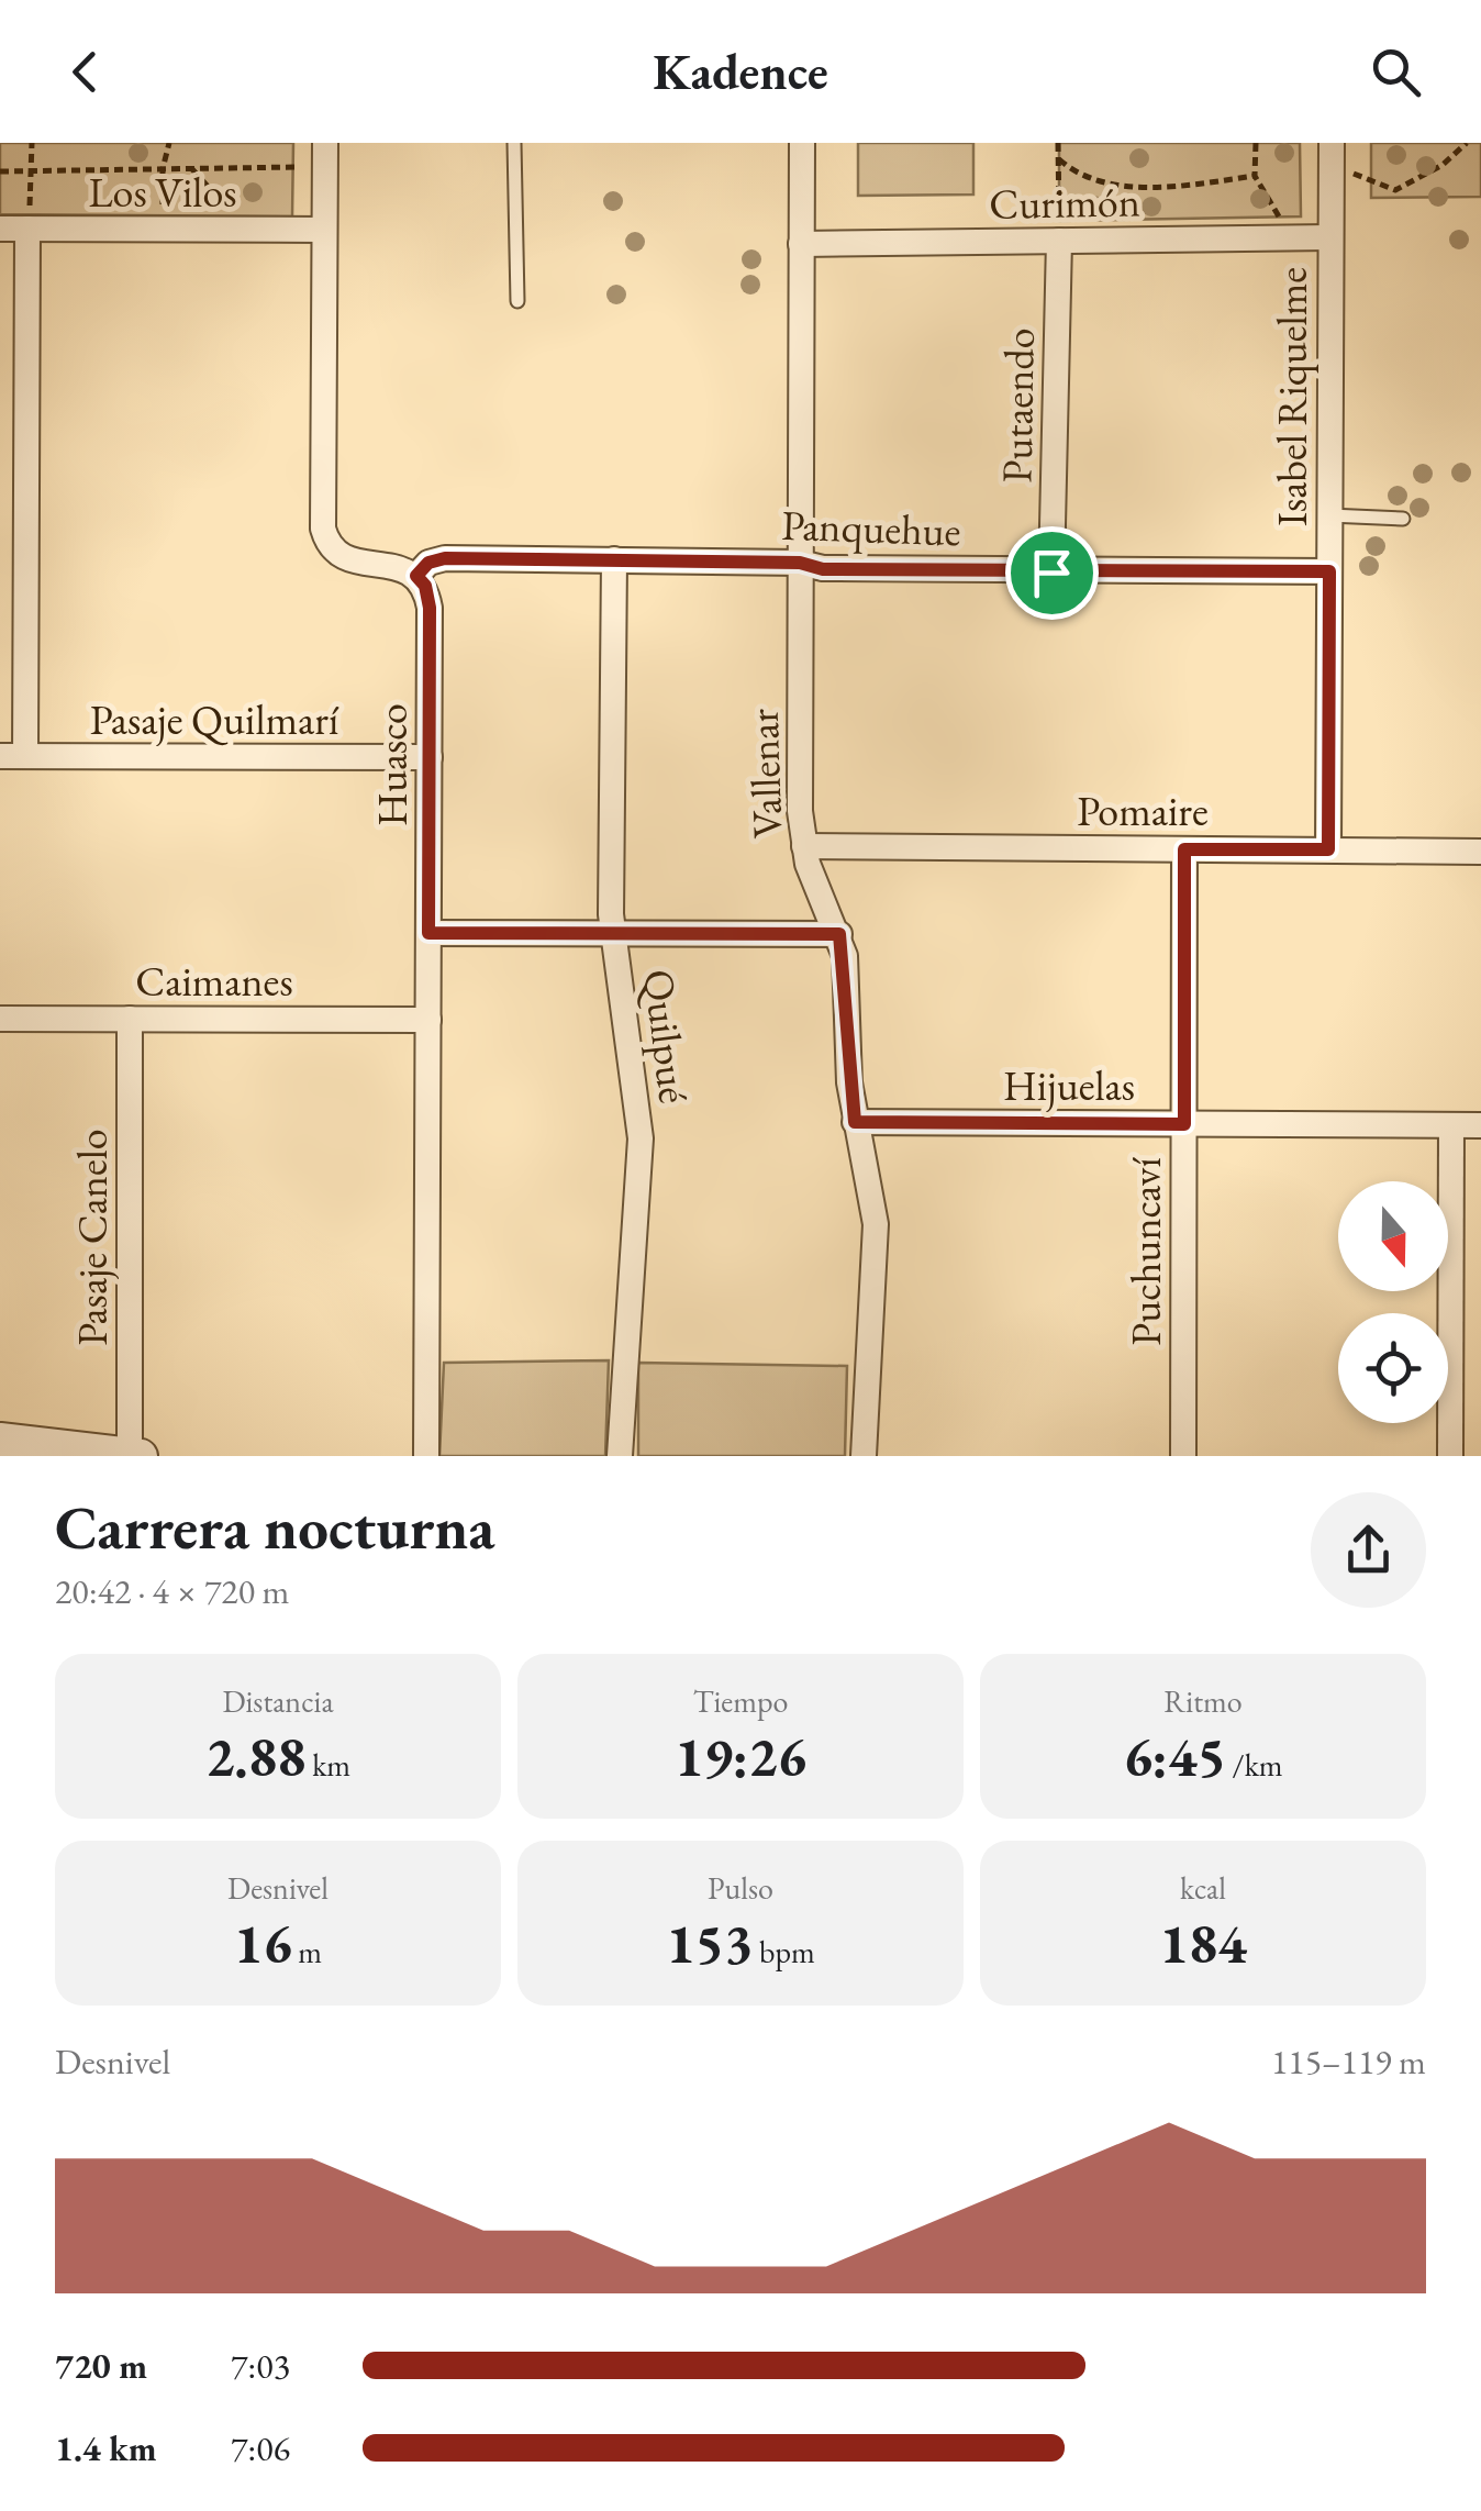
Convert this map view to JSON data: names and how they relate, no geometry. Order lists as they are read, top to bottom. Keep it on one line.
{"streets":{"street":["Los Vilos","Curimón","Isabel Riquelme","Putaendo","Panquehue","Pasaje Quilmarí","Huasco","Vallenar","Pomaire","Caimanes","Quilpué","Hijuelas","Pasaje Canelo","Puchuncaví"]},"crossings":[["Curimón","Isabel Riquelme"],["Curimón","Putaendo"],["Curimón","Vallenar"],["Isabel Riquelme","Panquehue"],["Isabel Riquelme","Pomaire"],["Putaendo","Panquehue"],["Panquehue","Huasco"],["Panquehue","Vallenar"],["Panquehue","Quilpué"],["Pasaje Quilmarí","Huasco"],["Huasco","Caimanes"],["Vallenar","Pomaire"],["Vallenar","Hijuelas"],["Pomaire","Puchuncaví"],["Caimanes","Pasaje Canelo"],["Hijuelas","Puchuncaví"]],"north":"bottom","page":{"header":"Kadence","heading":["Carrera nocturna","20:42 · 4 × 720 m"],"stats":[["Distancia","2.88 km"],["Tiempo","19:26"],["Ritmo","6:45 /km"],["Desnivel","16 m"],["Pulso","153 bpm"],["kcal","184"]],"chart":["Desnivel","115–119 m"],"list":[{"name":"720 m","note":"7:03"},{"name":"1.4 km","note":"7:06"}]}}
